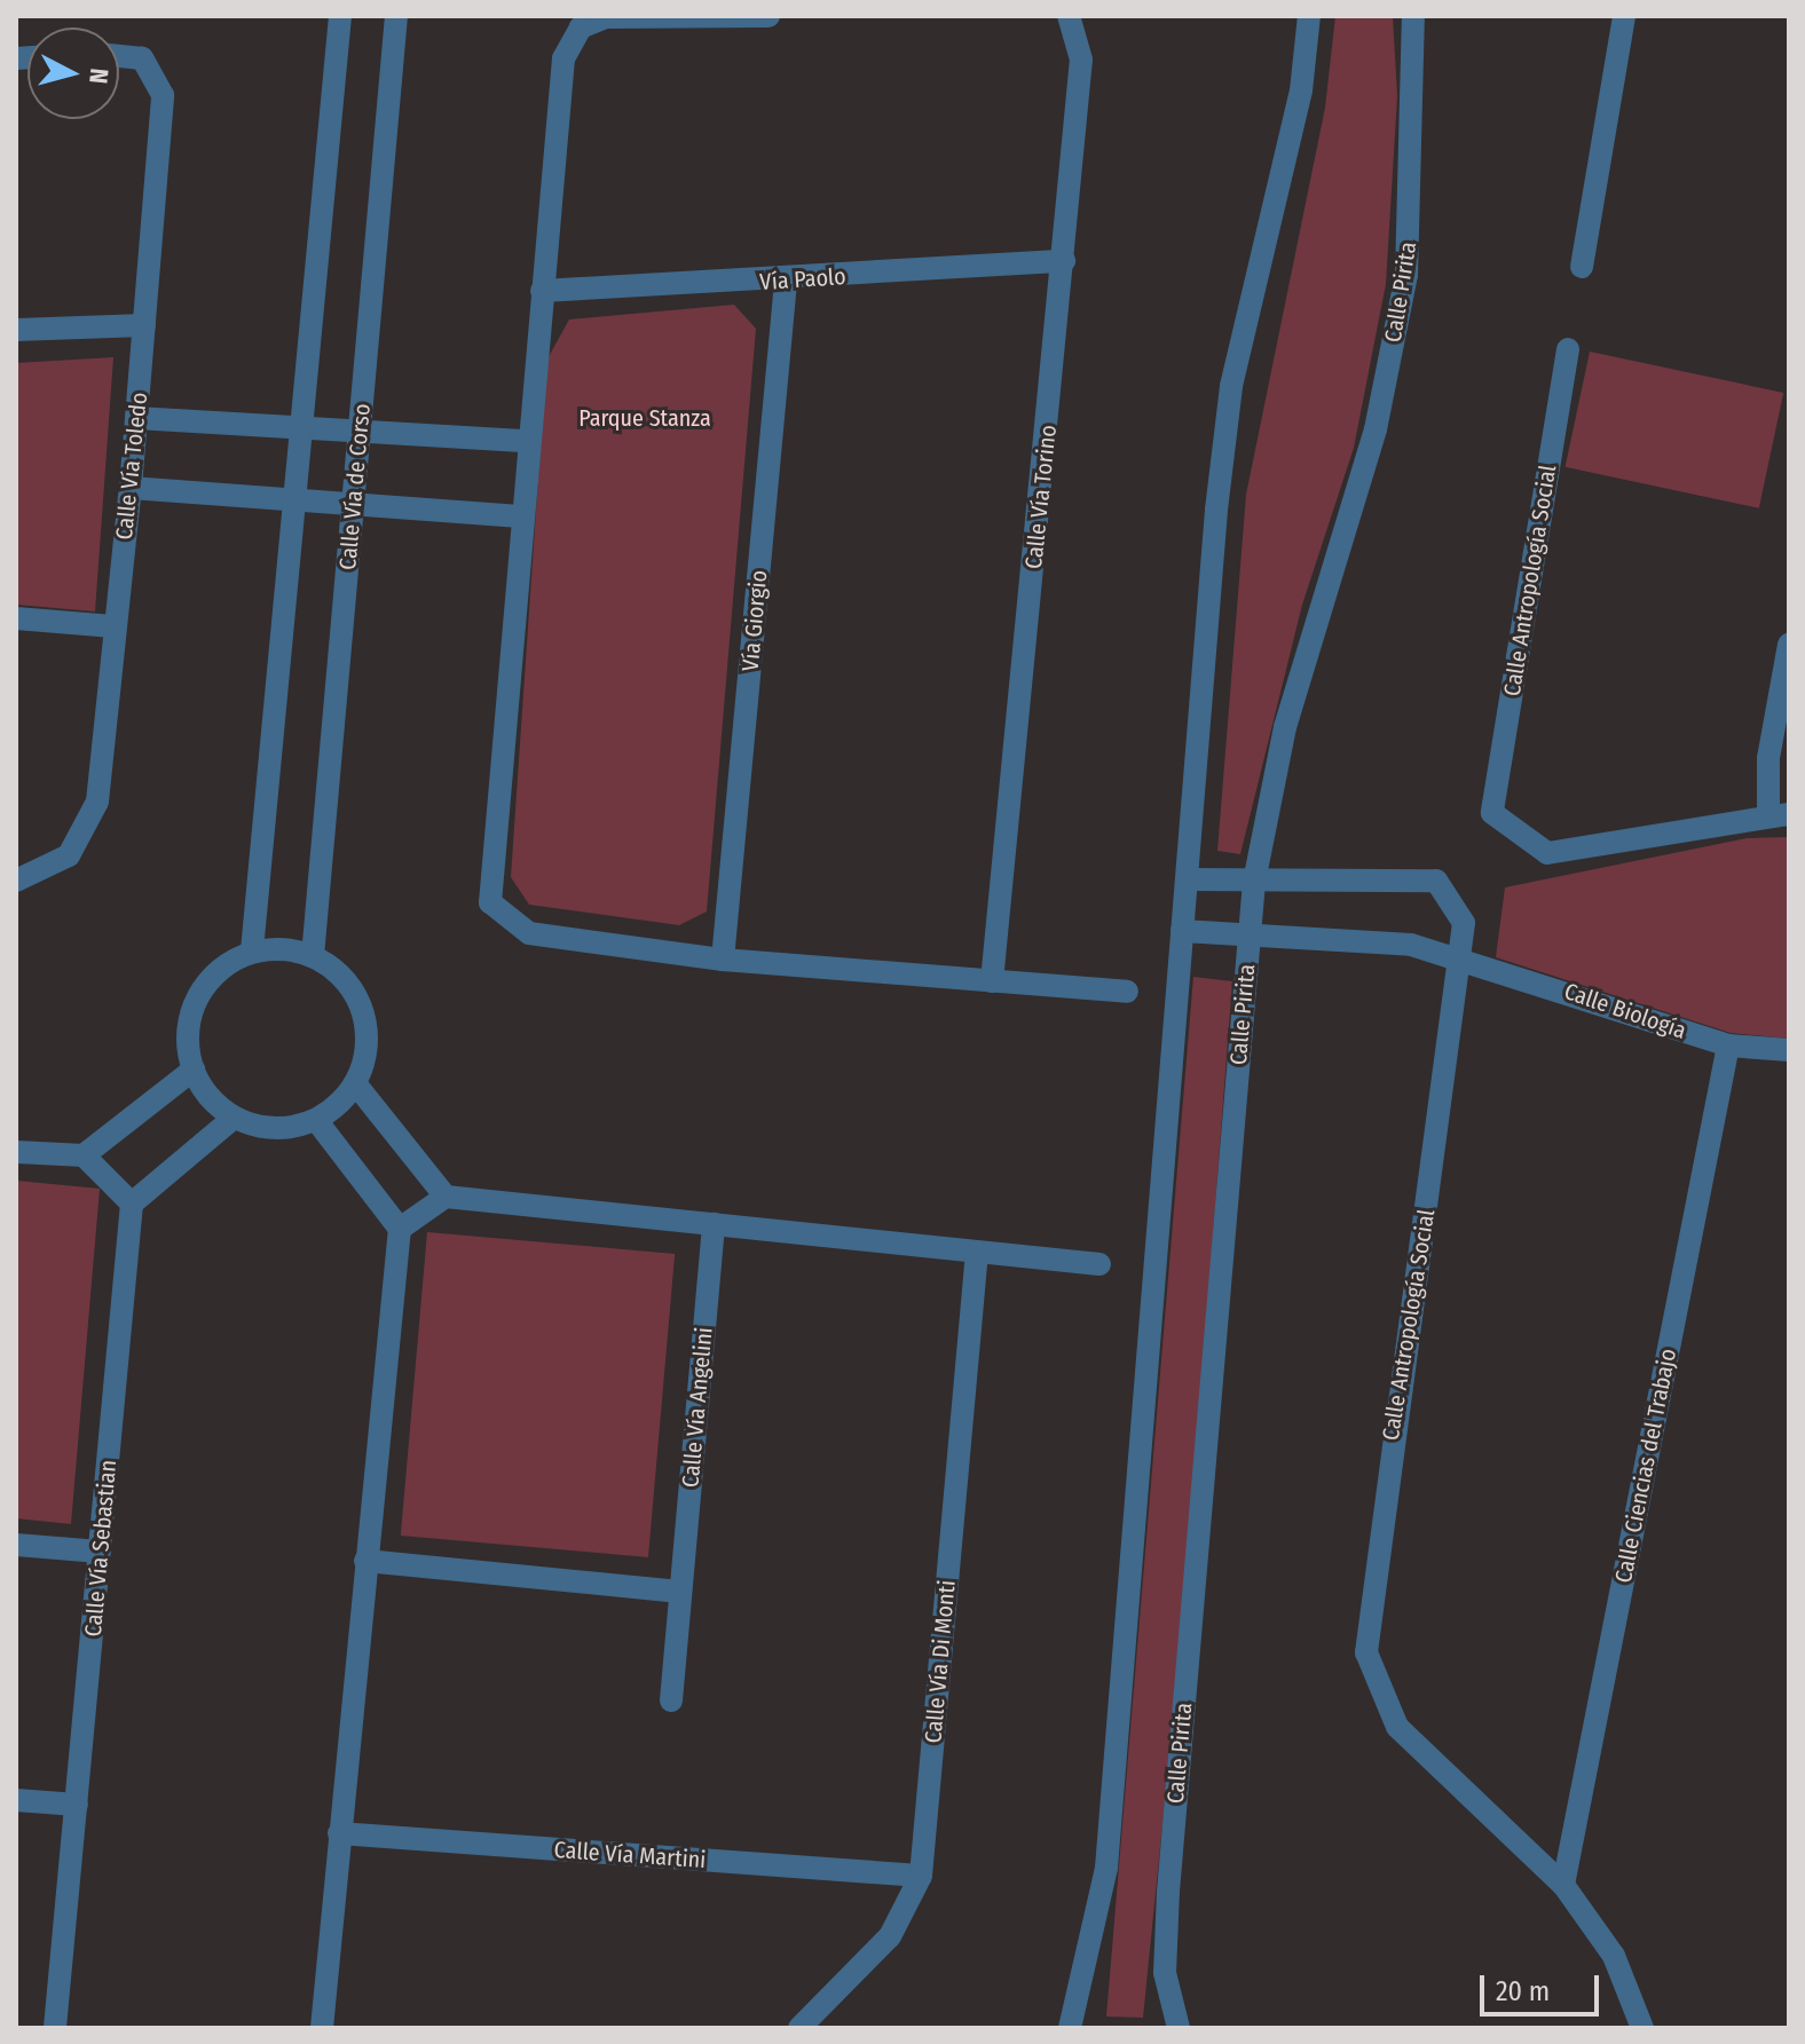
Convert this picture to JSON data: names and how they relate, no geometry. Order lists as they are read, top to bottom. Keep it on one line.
{"streets":{"street":["Vía Paolo","Calle Pirita","Calle Vía Toledo","Calle Vía de Corso","Calle Vía Torino","Calle Antropología Social","Vía Giorgio","Calle Biología","Calle Vía Angelini","Calle Ciencias del Trabajo","Calle Vía Sebastian","Calle Vía Di Monti","Calle Vía Martini"]},"crossings":[["Vía Paolo","Calle Vía Torino"],["Vía Paolo","Vía Giorgio"],["Calle Pirita","Calle Biología"],["Calle Antropología Social","Calle Biología"],["Calle Antropología Social","Calle Ciencias del Trabajo"],["Calle Biología","Calle Ciencias del Trabajo"],["Calle Vía Di Monti","Calle Vía Martini"]],"parks":["Parque Stanza"],"scale_bar":"20 m","north":"right"}
